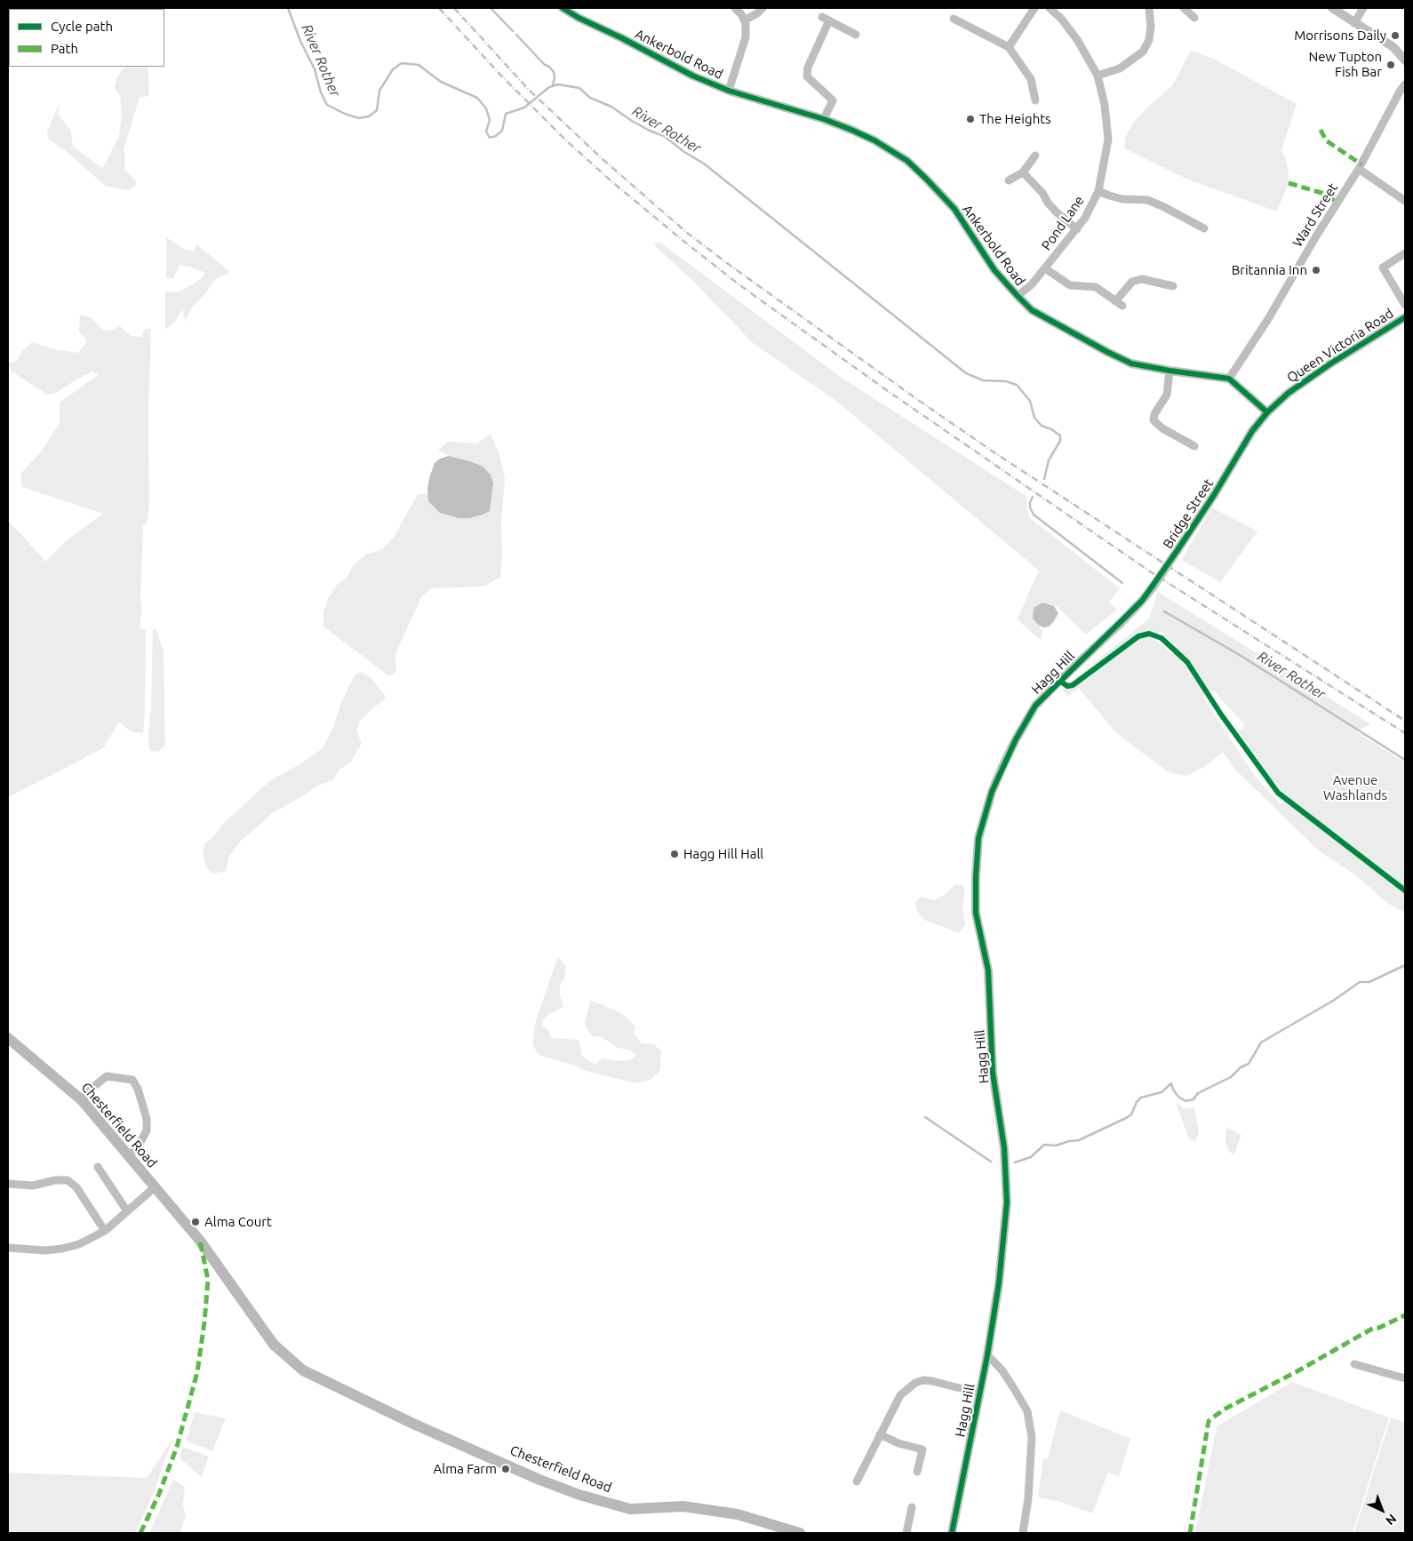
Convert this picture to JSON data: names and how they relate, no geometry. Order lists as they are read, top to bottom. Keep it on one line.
{"streets":{"main road":["Chesterfield Road"],"street":["Ankerbold Road","Ward Street","Pond Lane","Queen Victoria Road","Bridge Street","Hagg Hill"]},"crossings":[["Ankerbold Road","Ward Street"],["Ankerbold Road","Pond Lane"],["Queen Victoria Road","Bridge Street"],["Bridge Street","Hagg Hill"]],"water":["River Rother"],"parks":["Avenue Washlands"],"places":["Morrisons Daily","New Tupton Fish Bar","The Heights","Britannia Inn","Hagg Hill Hall","Alma Court","Alma Farm"],"legend":["Cycle path","Path"],"north":"bottom right"}
